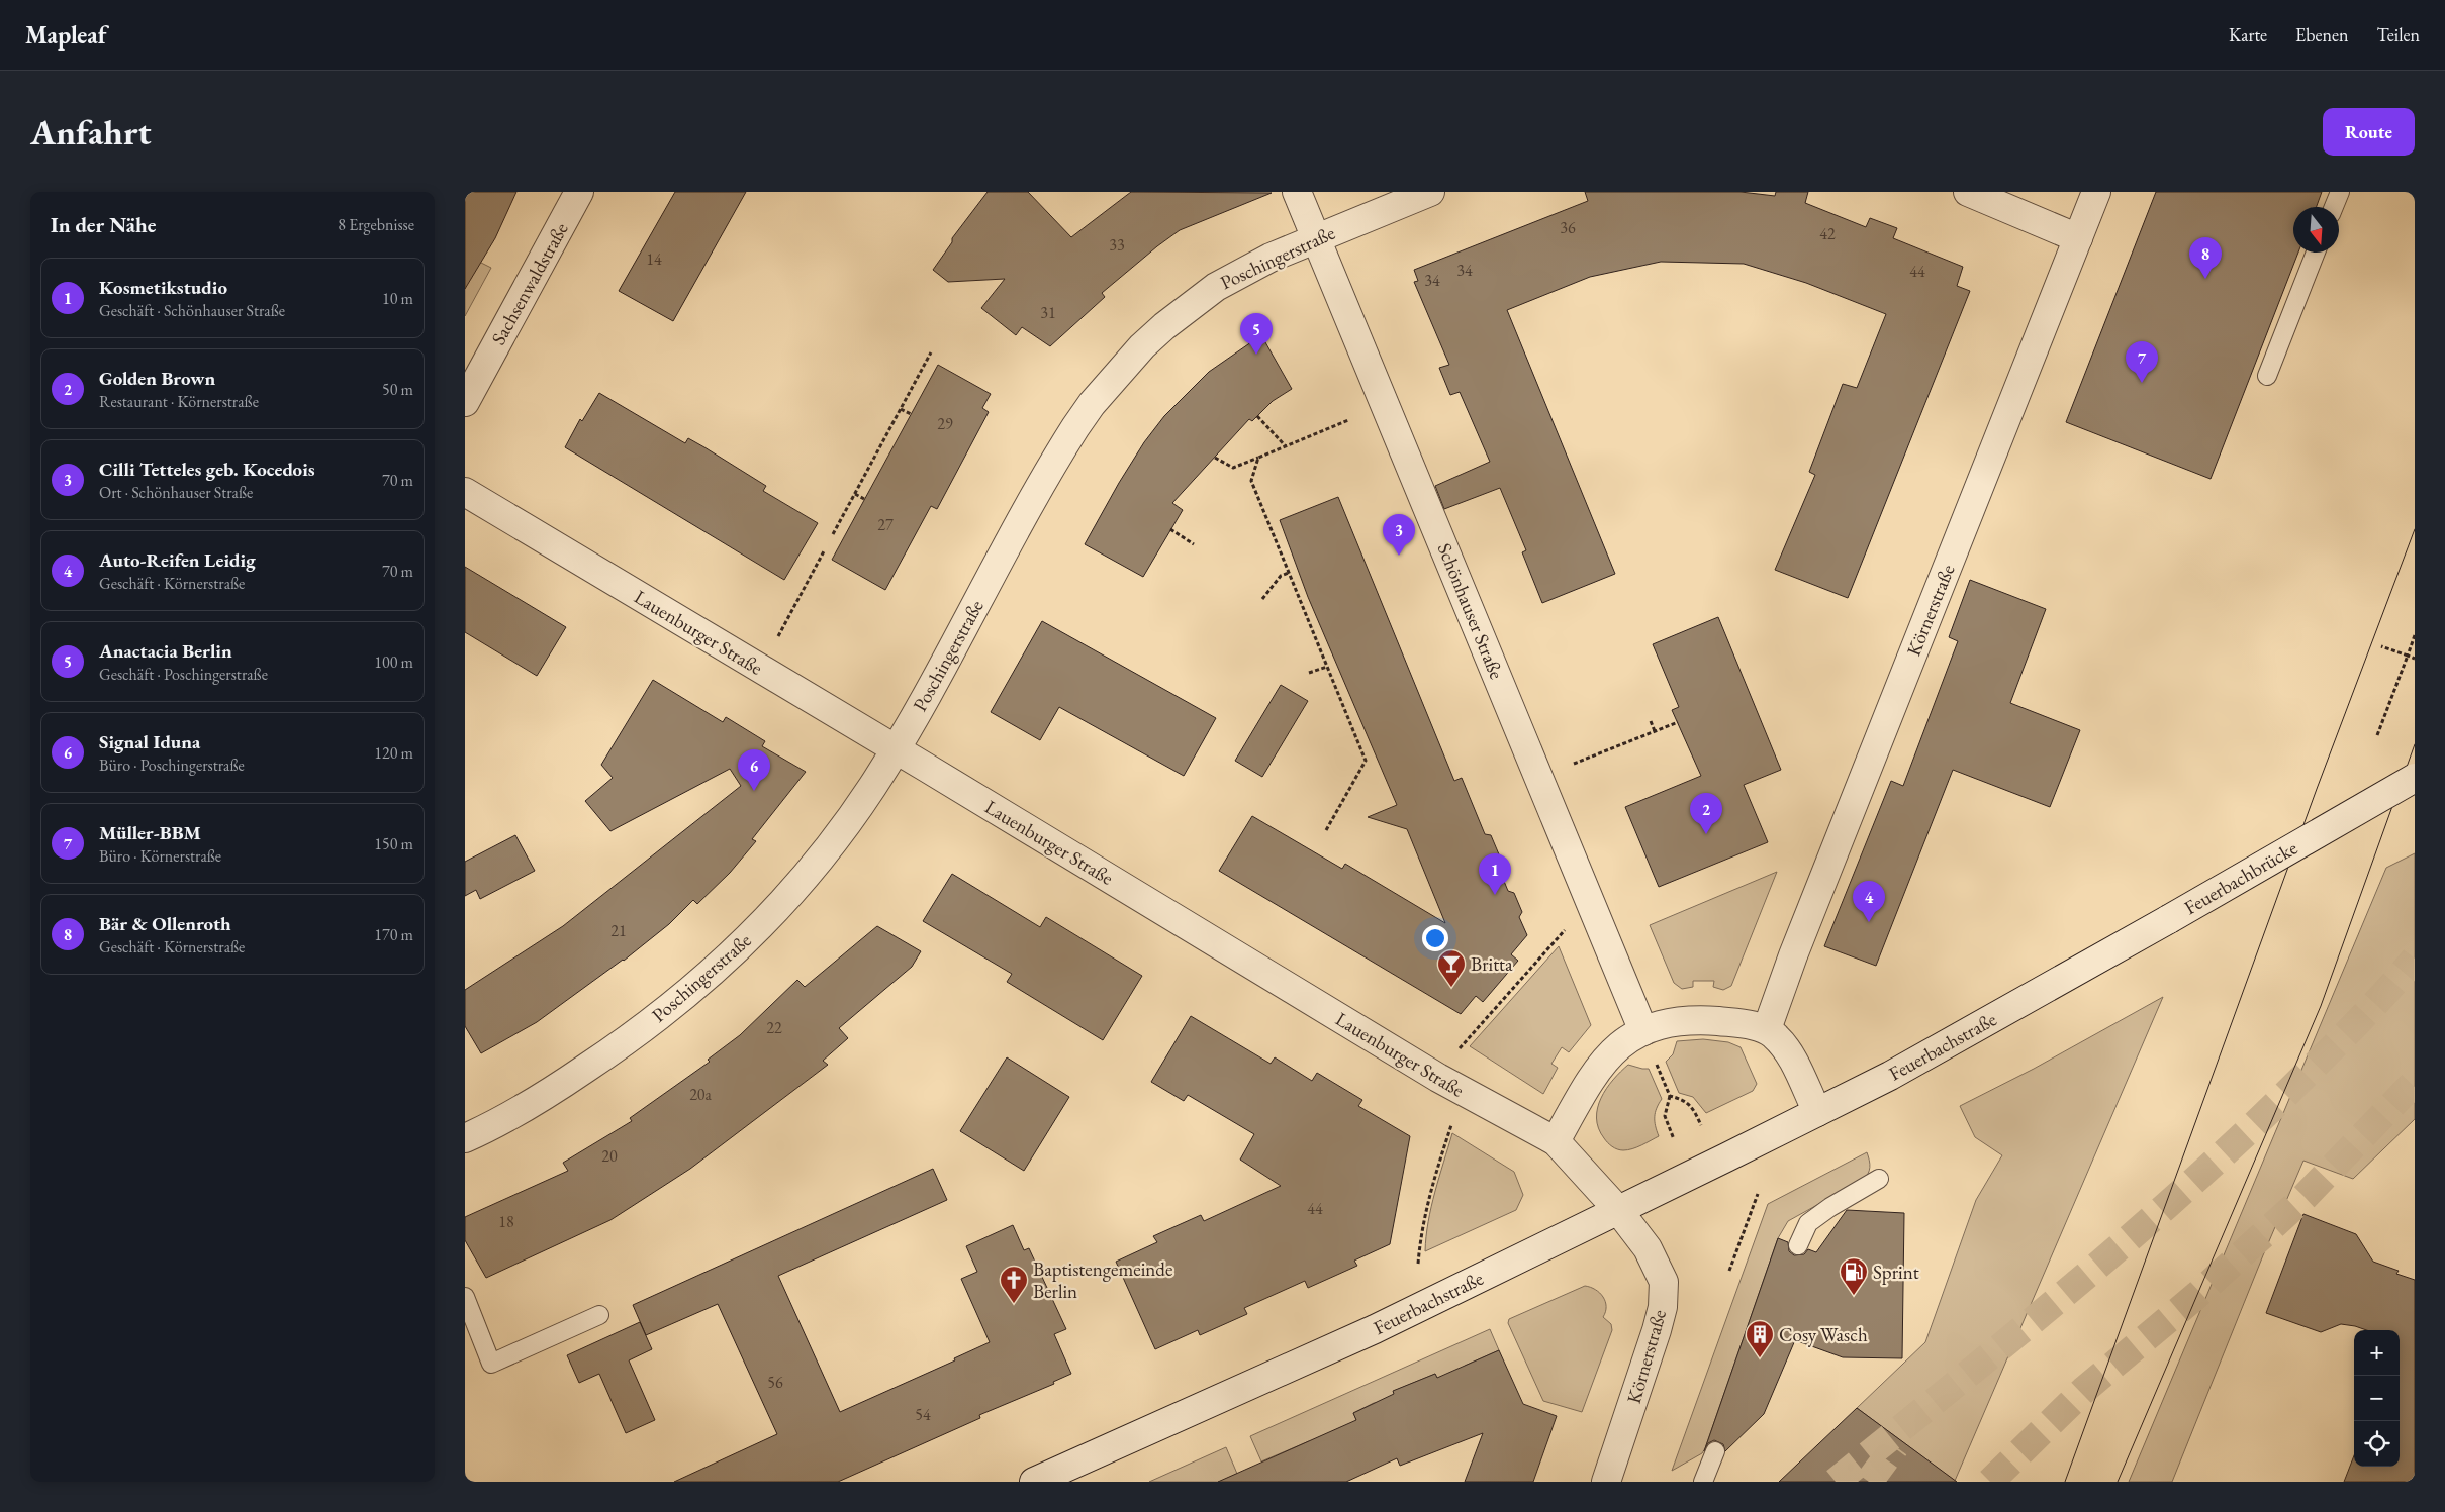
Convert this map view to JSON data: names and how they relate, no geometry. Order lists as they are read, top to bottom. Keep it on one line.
{"streets":{"street":["Poschingerstraße","Sachsenwaldstraße","Körnerstraße","Schönhauser Straße","Lauenburger Straße","Feuerbachbrücke","Feuerbachstraße"]},"crossings":[["Poschingerstraße","Schönhauser Straße"],["Poschingerstraße","Lauenburger Straße"],["Körnerstraße","Lauenburger Straße"],["Körnerstraße","Feuerbachstraße"],["Lauenburger Straße","Feuerbachstraße"],["Feuerbachbrücke","Feuerbachstraße"]],"places":{"bar":["Britta"],"fuel station":["Sprint"],"church":["Baptistengemeinde Berlin"],"building":["Cosy Wasch"]},"house_numbers":["36","42","33","14","34","44","34","31","29","27","21","22","20a","20","44","18","56","54"],"north":"bottom","page":{"header":"Mapleaf","nav":["Karte","Ebenen","Teilen"],"buttons":"Route","title":"Anfahrt","heading":["In der Nähe","8 Ergebnisse"],"pins":["8","5","7","3","6","2","1","4"],"list":[{"mark":"1","name":"Kosmetikstudio","note":"Geschäft · Schönhauser Straße","value":"10 m"},{"mark":"2","name":"Golden Brown","note":"Restaurant · Körnerstraße","value":"50 m"},{"mark":"3","name":"Cilli Tetteles geb. Kocedois","note":"Ort · Schönhauser Straße","value":"70 m"},{"mark":"4","name":"Auto-Reifen Leidig","note":"Geschäft · Körnerstraße","value":"70 m"},{"mark":"5","name":"Anactacia Berlin","note":"Geschäft · Poschingerstraße","value":"100 m"},{"mark":"6","name":"Signal Iduna","note":"Büro · Poschingerstraße","value":"120 m"},{"mark":"7","name":"Müller-BBM","note":"Büro · Körnerstraße","value":"150 m"},{"mark":"8","name":"Bär & Ollenroth","note":"Geschäft · Körnerstraße","value":"170 m"}],"map_buttons":["+","−"]}}
